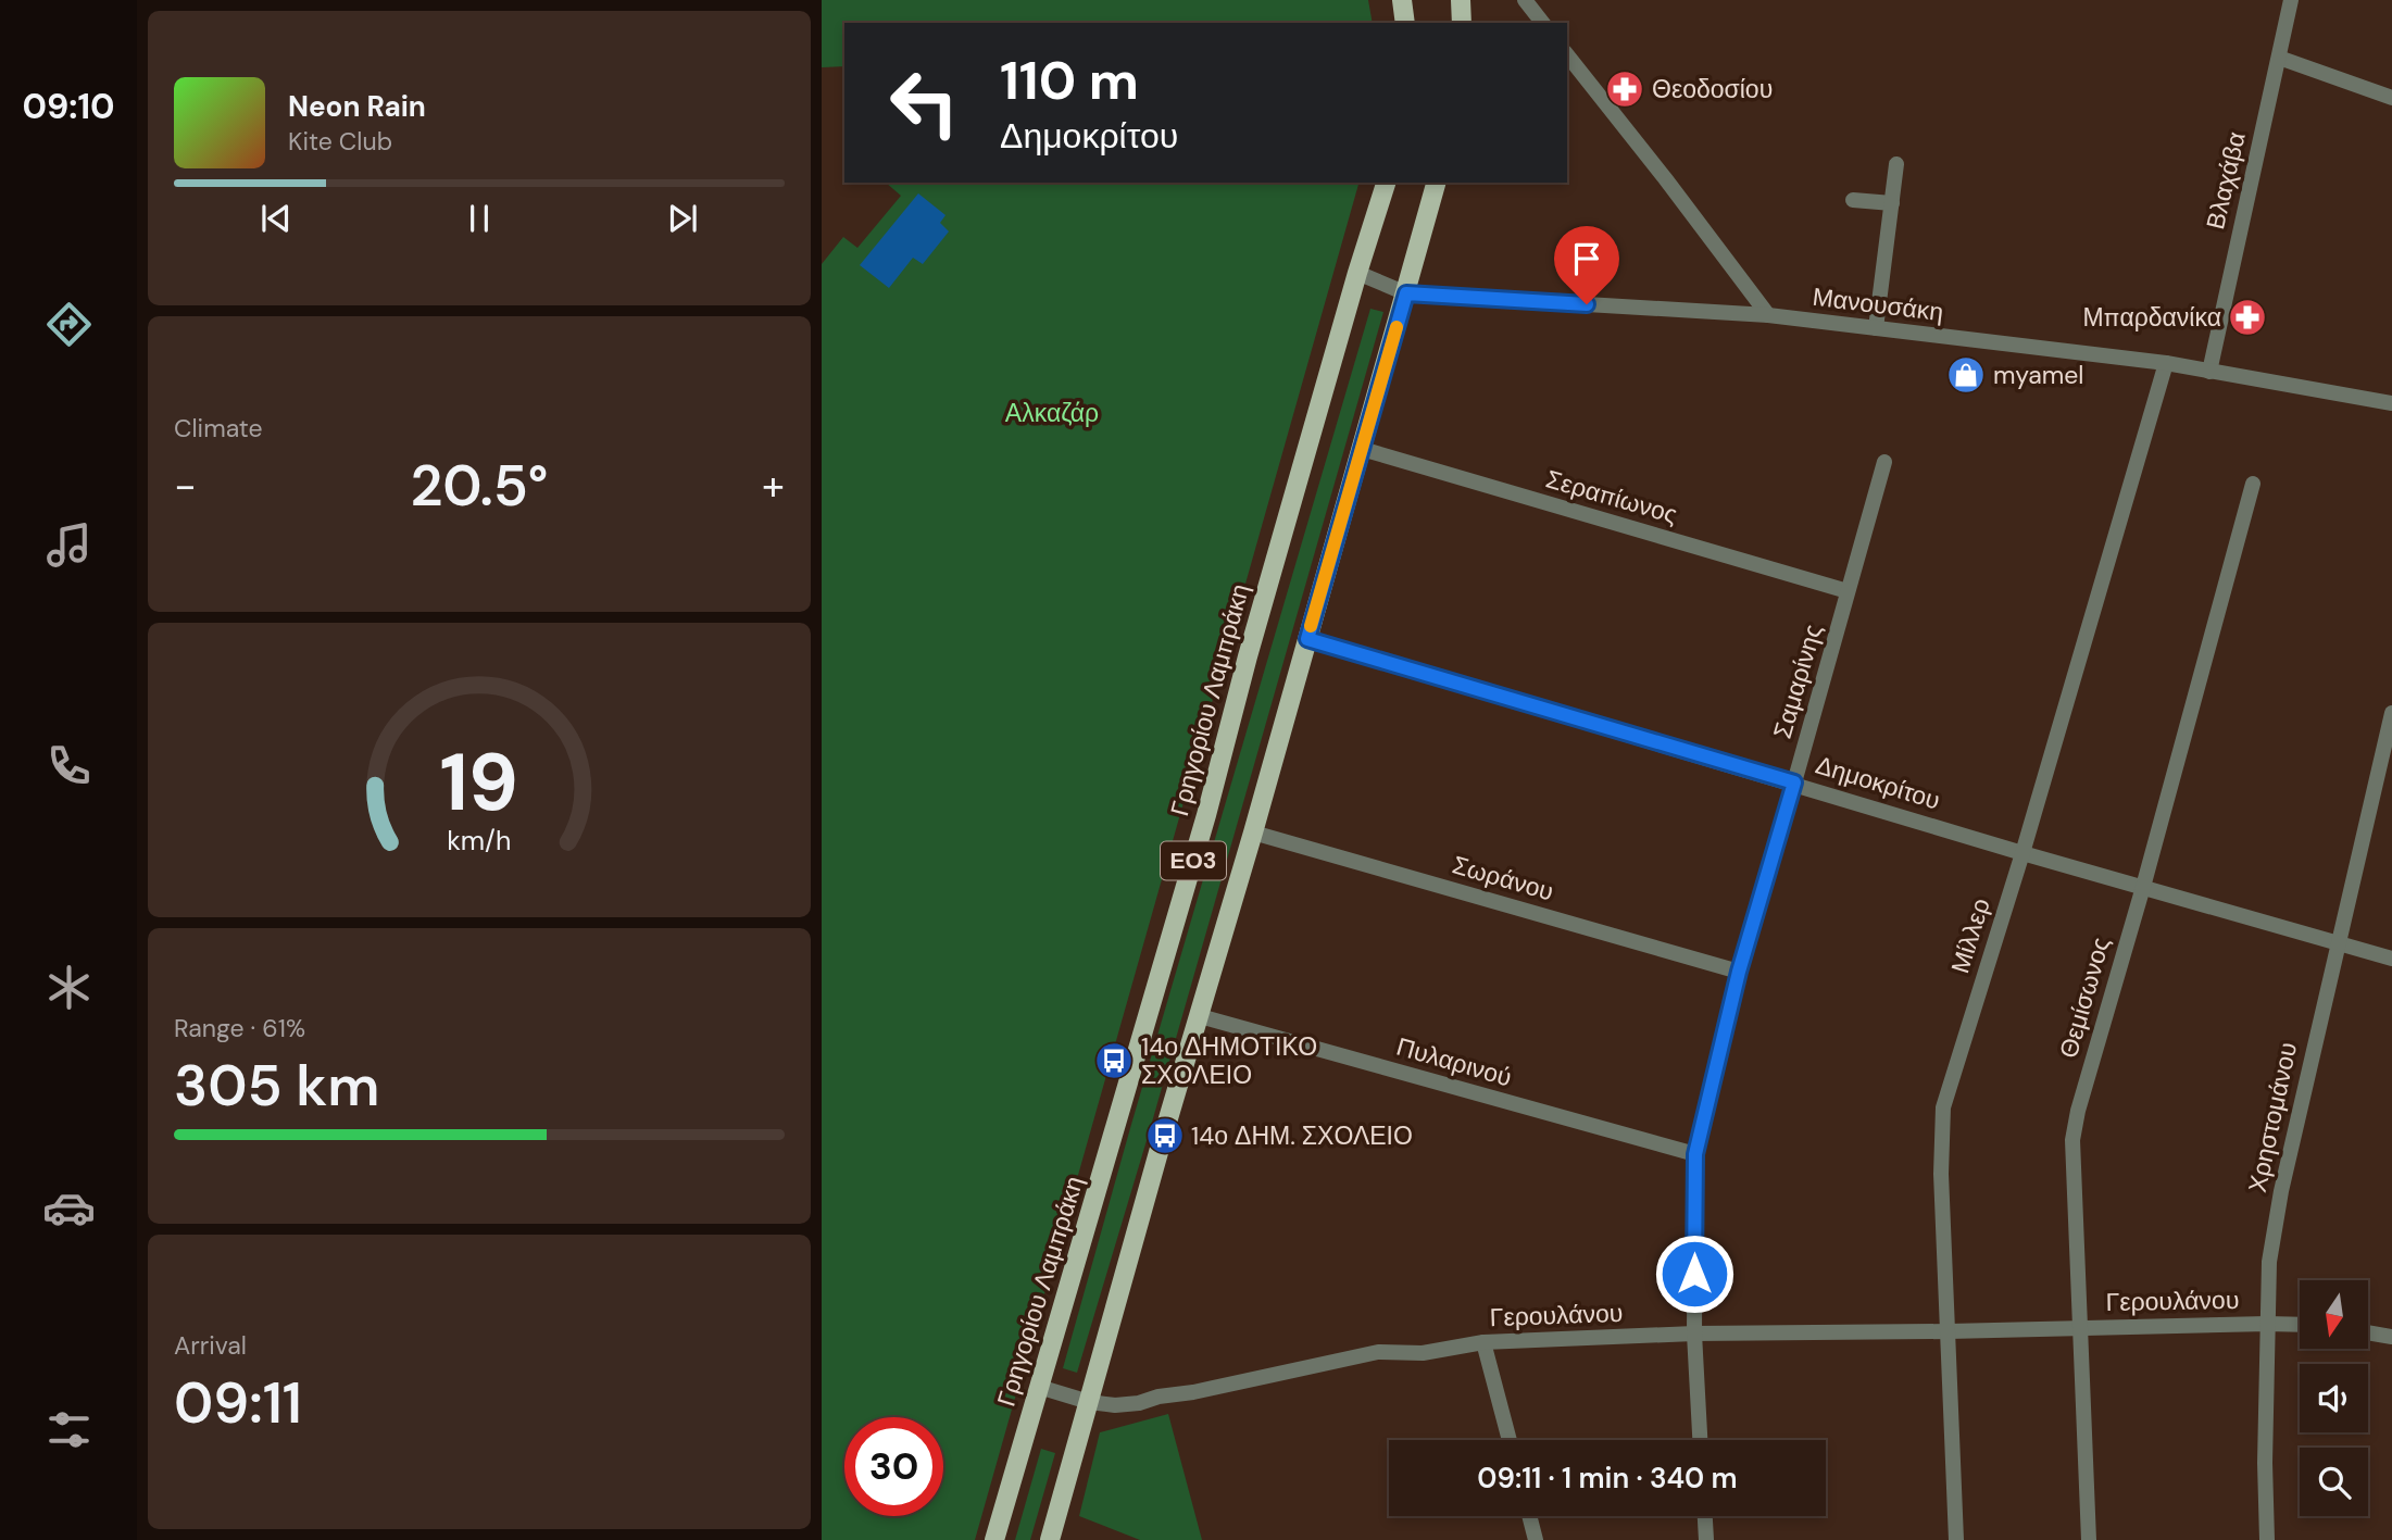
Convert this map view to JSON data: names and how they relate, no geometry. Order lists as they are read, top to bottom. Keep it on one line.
{"streets":{"main road":["Γρηγορίου Λαμπράκη","ΕΟ3"],"street":["Βλαχάβα","Μανουσάκη","Σεραπίωνος","Σαμαρίνης","Δημοκρίτου","Σωράνου","Μίλλερ","Θεμίσωνος","Πυλαρινού","Χρηστομάνου","Γερουλάνου"]},"crossings":[["Βλαχάβα","Μανουσάκη"],["Μανουσάκη","Γρηγορίου Λαμπράκη"],["Μανουσάκη","ΕΟ3"],["Μανουσάκη","Μίλλερ"],["Σεραπίωνος","Σαμαρίνης"],["Σεραπίωνος","ΕΟ3"],["Σαμαρίνης","Δημοκρίτου"],["Σαμαρίνης","Σωράνου"],["Σαμαρίνης","Πυλαρινού"],["Σαμαρίνης","Γερουλάνου"],["Γρηγορίου Λαμπράκη","Γερουλάνου"],["Δημοκρίτου","ΕΟ3"],["Δημοκρίτου","Μίλλερ"],["Δημοκρίτου","Θεμίσωνος"],["Δημοκρίτου","Χρηστομάνου"],["ΕΟ3","Σωράνου"],["ΕΟ3","Πυλαρινού"],["ΕΟ3","Γερουλάνου"],["Μίλλερ","Γερουλάνου"],["Θεμίσωνος","Γερουλάνου"],["Χρηστομάνου","Γερουλάνου"]],"parks":["Αλκαζάρ"],"places":{"pharmacy":["Θεοδοσίου","Μπαρδανίκα"],"shop":["myamel"],"bus stop":["14ο ΔΗΜΟΤΙΚΟ ΣΧΟΛΕΙΟ","14ο ΔΗΜ. ΣΧΟΛΕΙΟ"]},"north":"bottom","page":{"tabs":"09:10","turn":["110 m","Δημοκρίτου"],"song":["Neon Rain","Kite Club"],"tile":["Climate",["Range · 61%","305 km"],["Arrival","09:11"]],"heat":["−","20.5°","+"],"limit":"30","trip":"09:11 · 1 min · 340 m","gauge":["19","km/h"]}}
